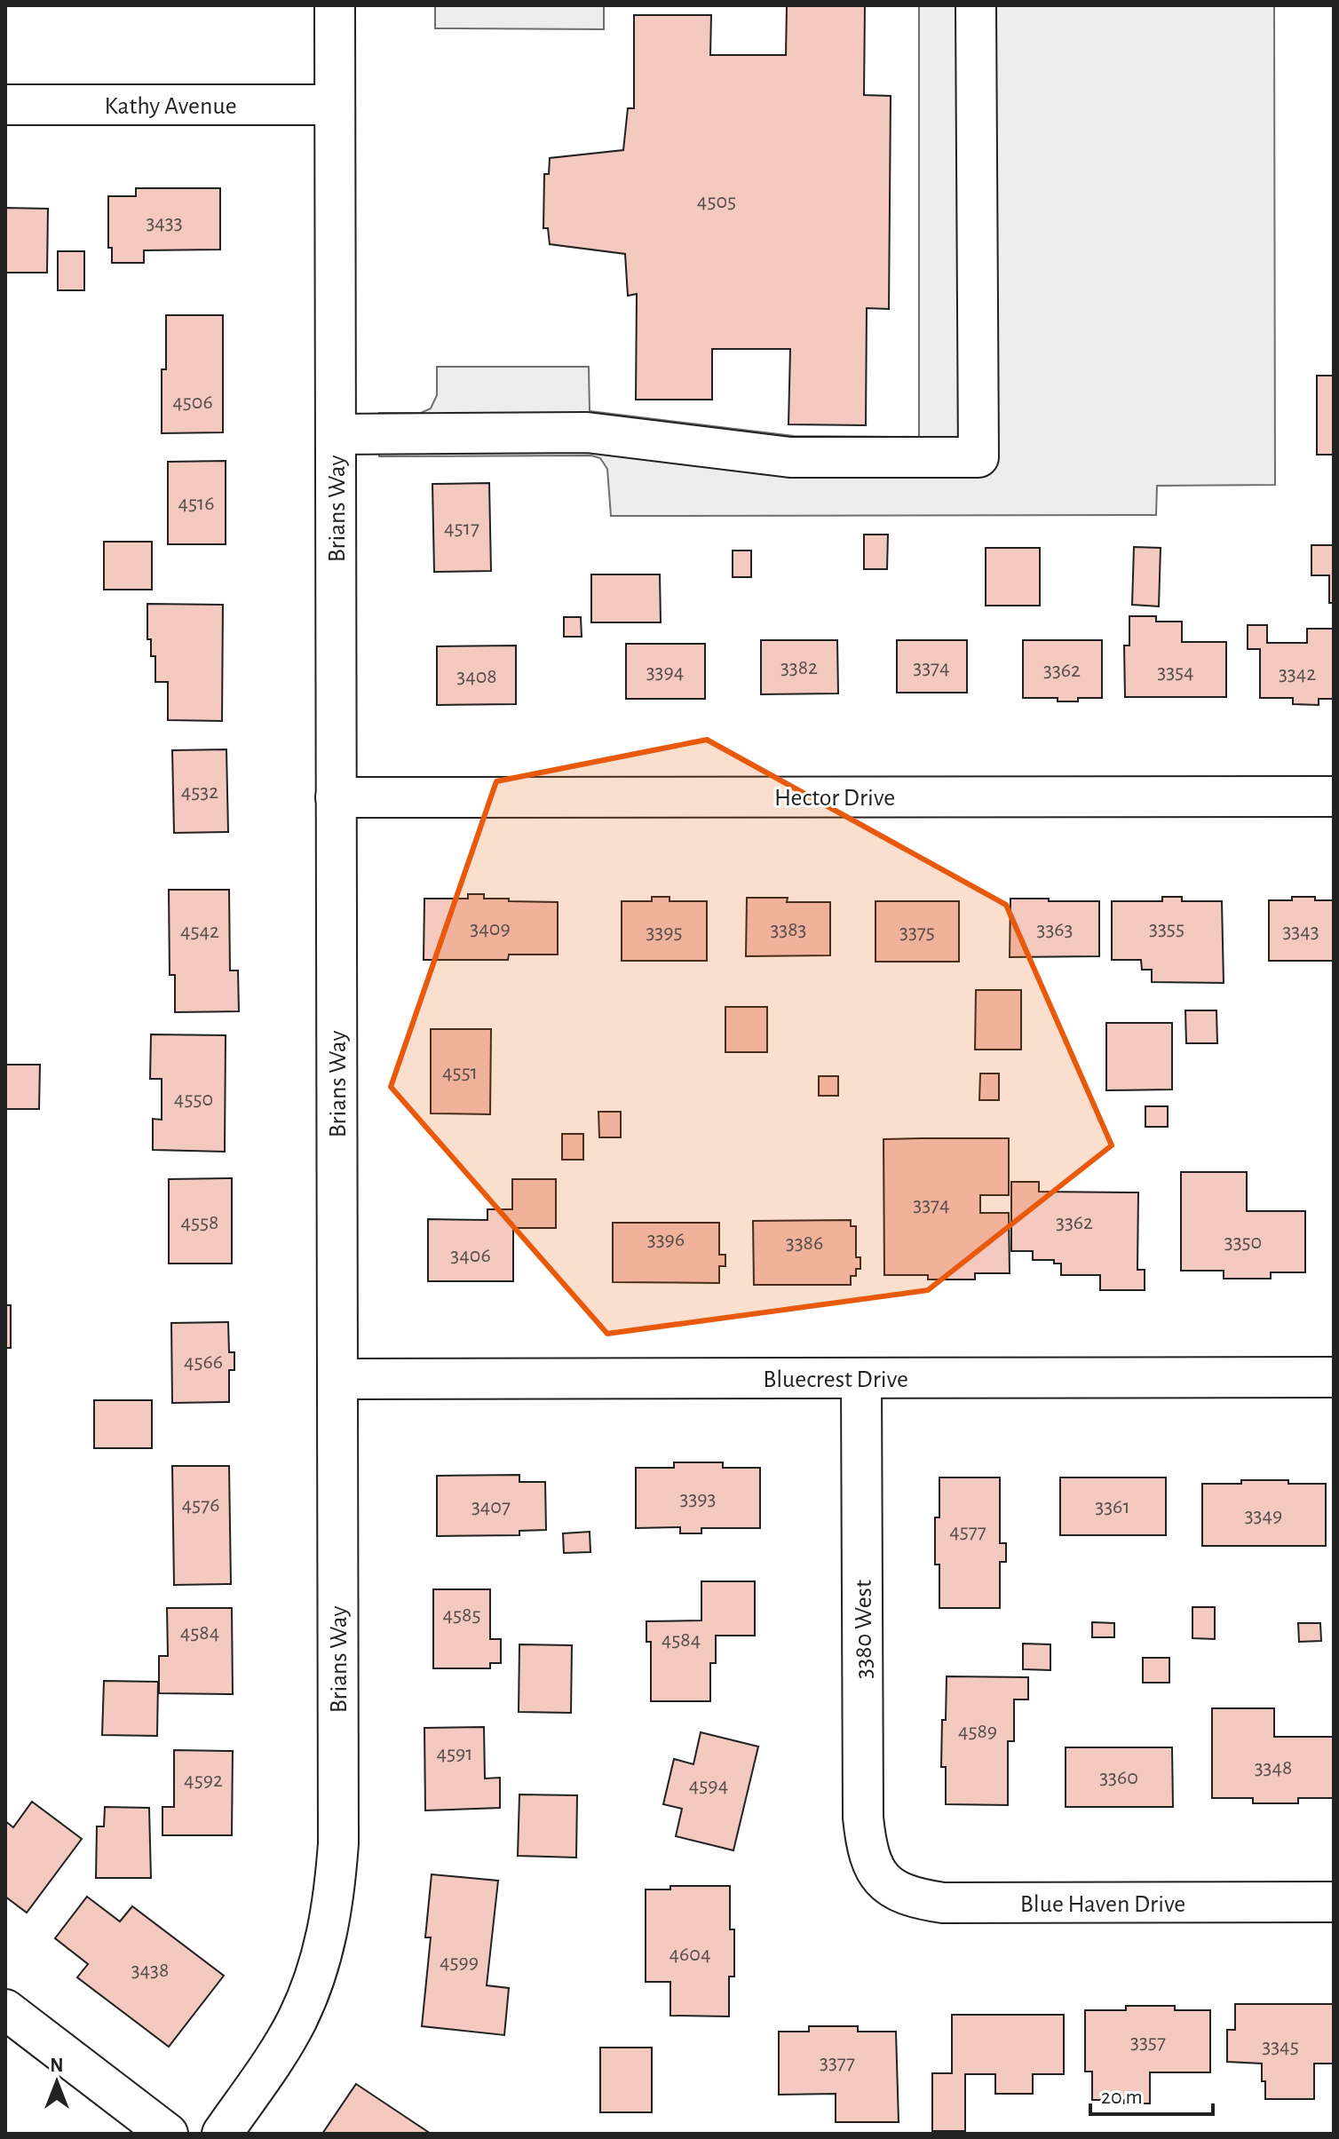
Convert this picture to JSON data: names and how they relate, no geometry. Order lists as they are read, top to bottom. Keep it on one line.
{"streets":{"street":["Kathy Avenue","Brians Way","Hector Drive","Bluecrest Drive","3380 West","Blue Haven Drive"]},"crossings":[["Kathy Avenue","Brians Way"],["Brians Way","Hector Drive"],["Brians Way","Bluecrest Drive"],["Bluecrest Drive","3380 West"],["3380 West","Blue Haven Drive"]],"house_numbers":["4505","3433","4506","4516","4517","3382","3374","3362","3394","3354","3342","3408","4532","3409","3355","3383","3363","4542","3343","3395","3375","4551","4550","3374","4558","3362","3396","3350","3386","3406","4566","3393","4576","3407","3361","3349","4577","4585","4584","4584","4589","4591","3348","3360","4592","4594","4604","4599","3438","3357","3345","3377"],"scale_bar":"20 m","north":"top"}
